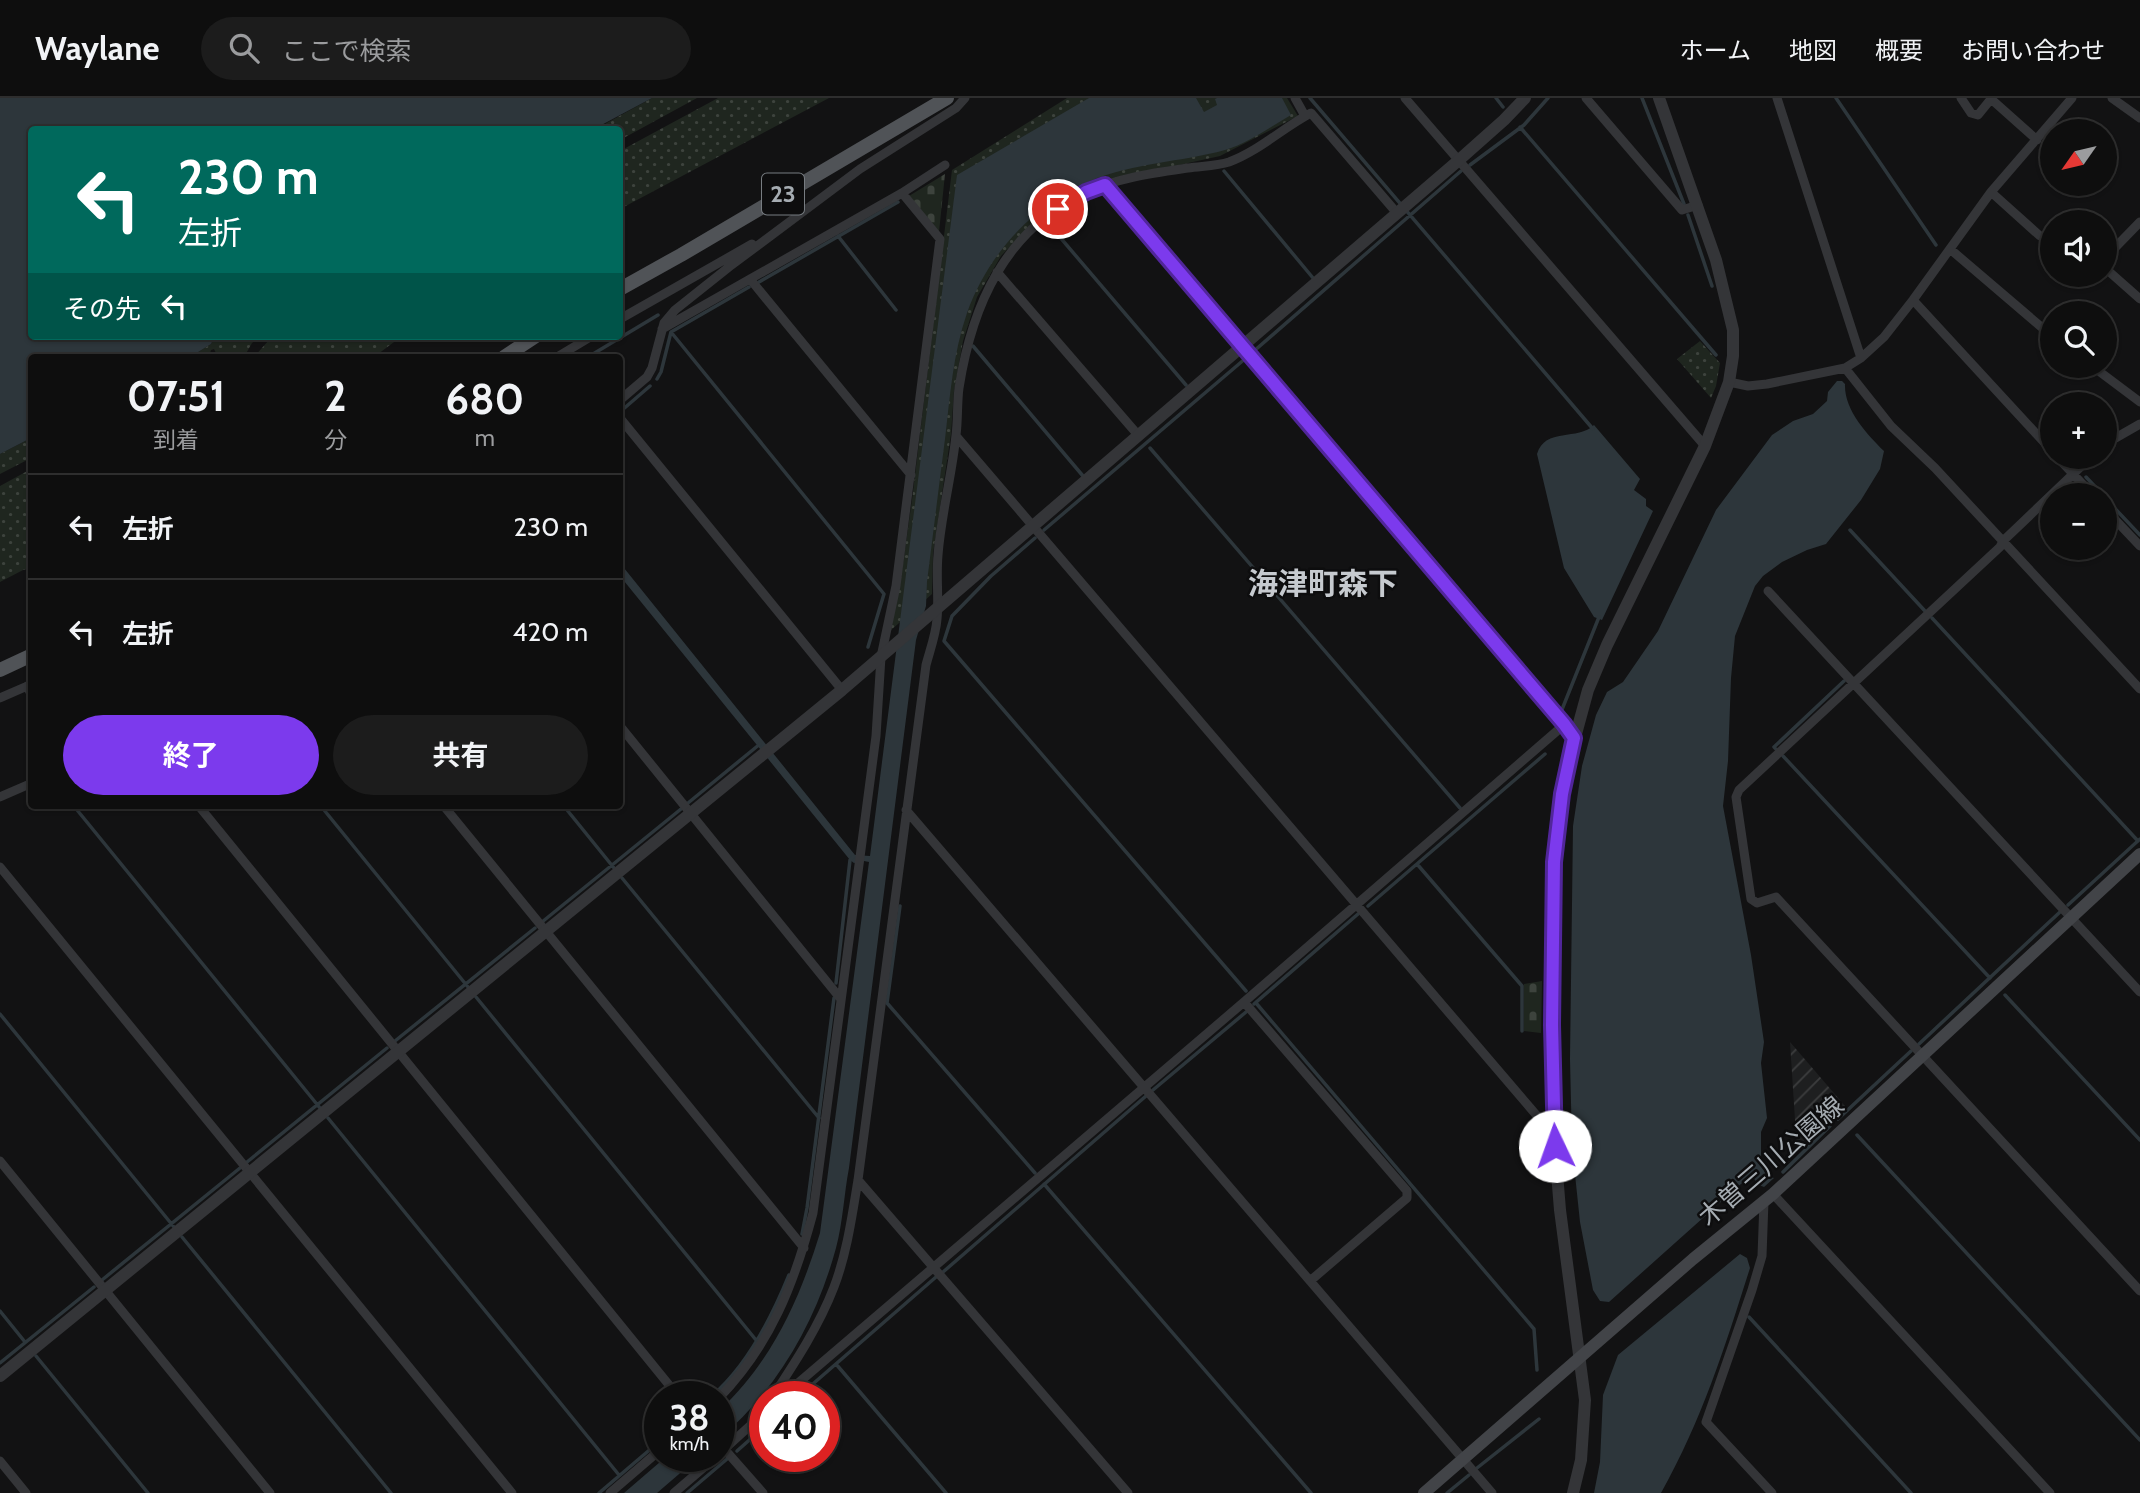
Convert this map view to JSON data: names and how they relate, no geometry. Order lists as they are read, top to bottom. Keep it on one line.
{"streets":{"main road":["23","木曽三川公園線"]},"districts":["海津町森下"],"north":"bottom left","page":{"header":"Waylane","search":"ここで検索","nav":["ホーム","地図","概要","お問い合わせ"],"map_buttons":["+","−"],"turn":["230 m","左折"],"then":"その先","eta":["07:51","到着","2","分","680","m"],"list":[{"name":"左折","value":"230 m"},{"name":"左折","value":"420 m"}],"buttons":["終了","共有"],"speed":"38 km/h","limit":"40"}}
